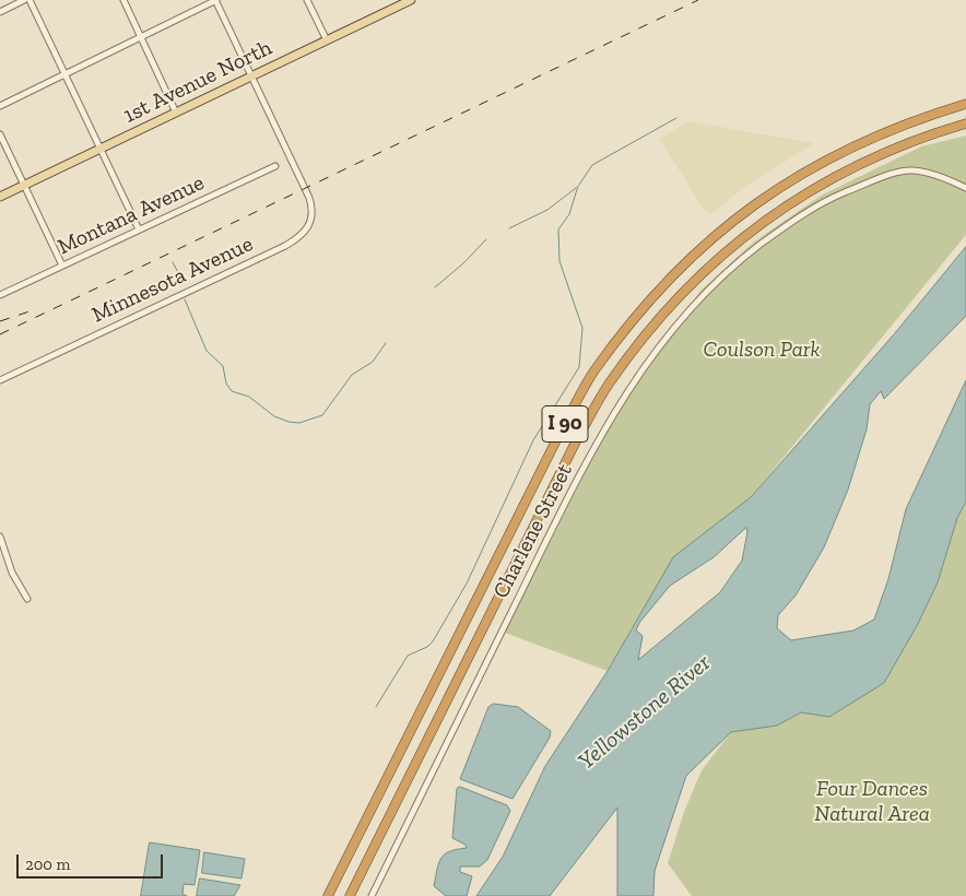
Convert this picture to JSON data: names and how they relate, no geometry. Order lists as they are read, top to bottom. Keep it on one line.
{"streets":{"highway":["I 90"],"main road":["1st Avenue North"],"street":["Montana Avenue","Minnesota Avenue","Charlene Street"]},"crossings":[["1st Avenue North","Minnesota Avenue"]],"water":["Yellowstone River"],"parks":["Coulson Park","Four Dances Natural Area"],"scale_bar":"200 m"}
